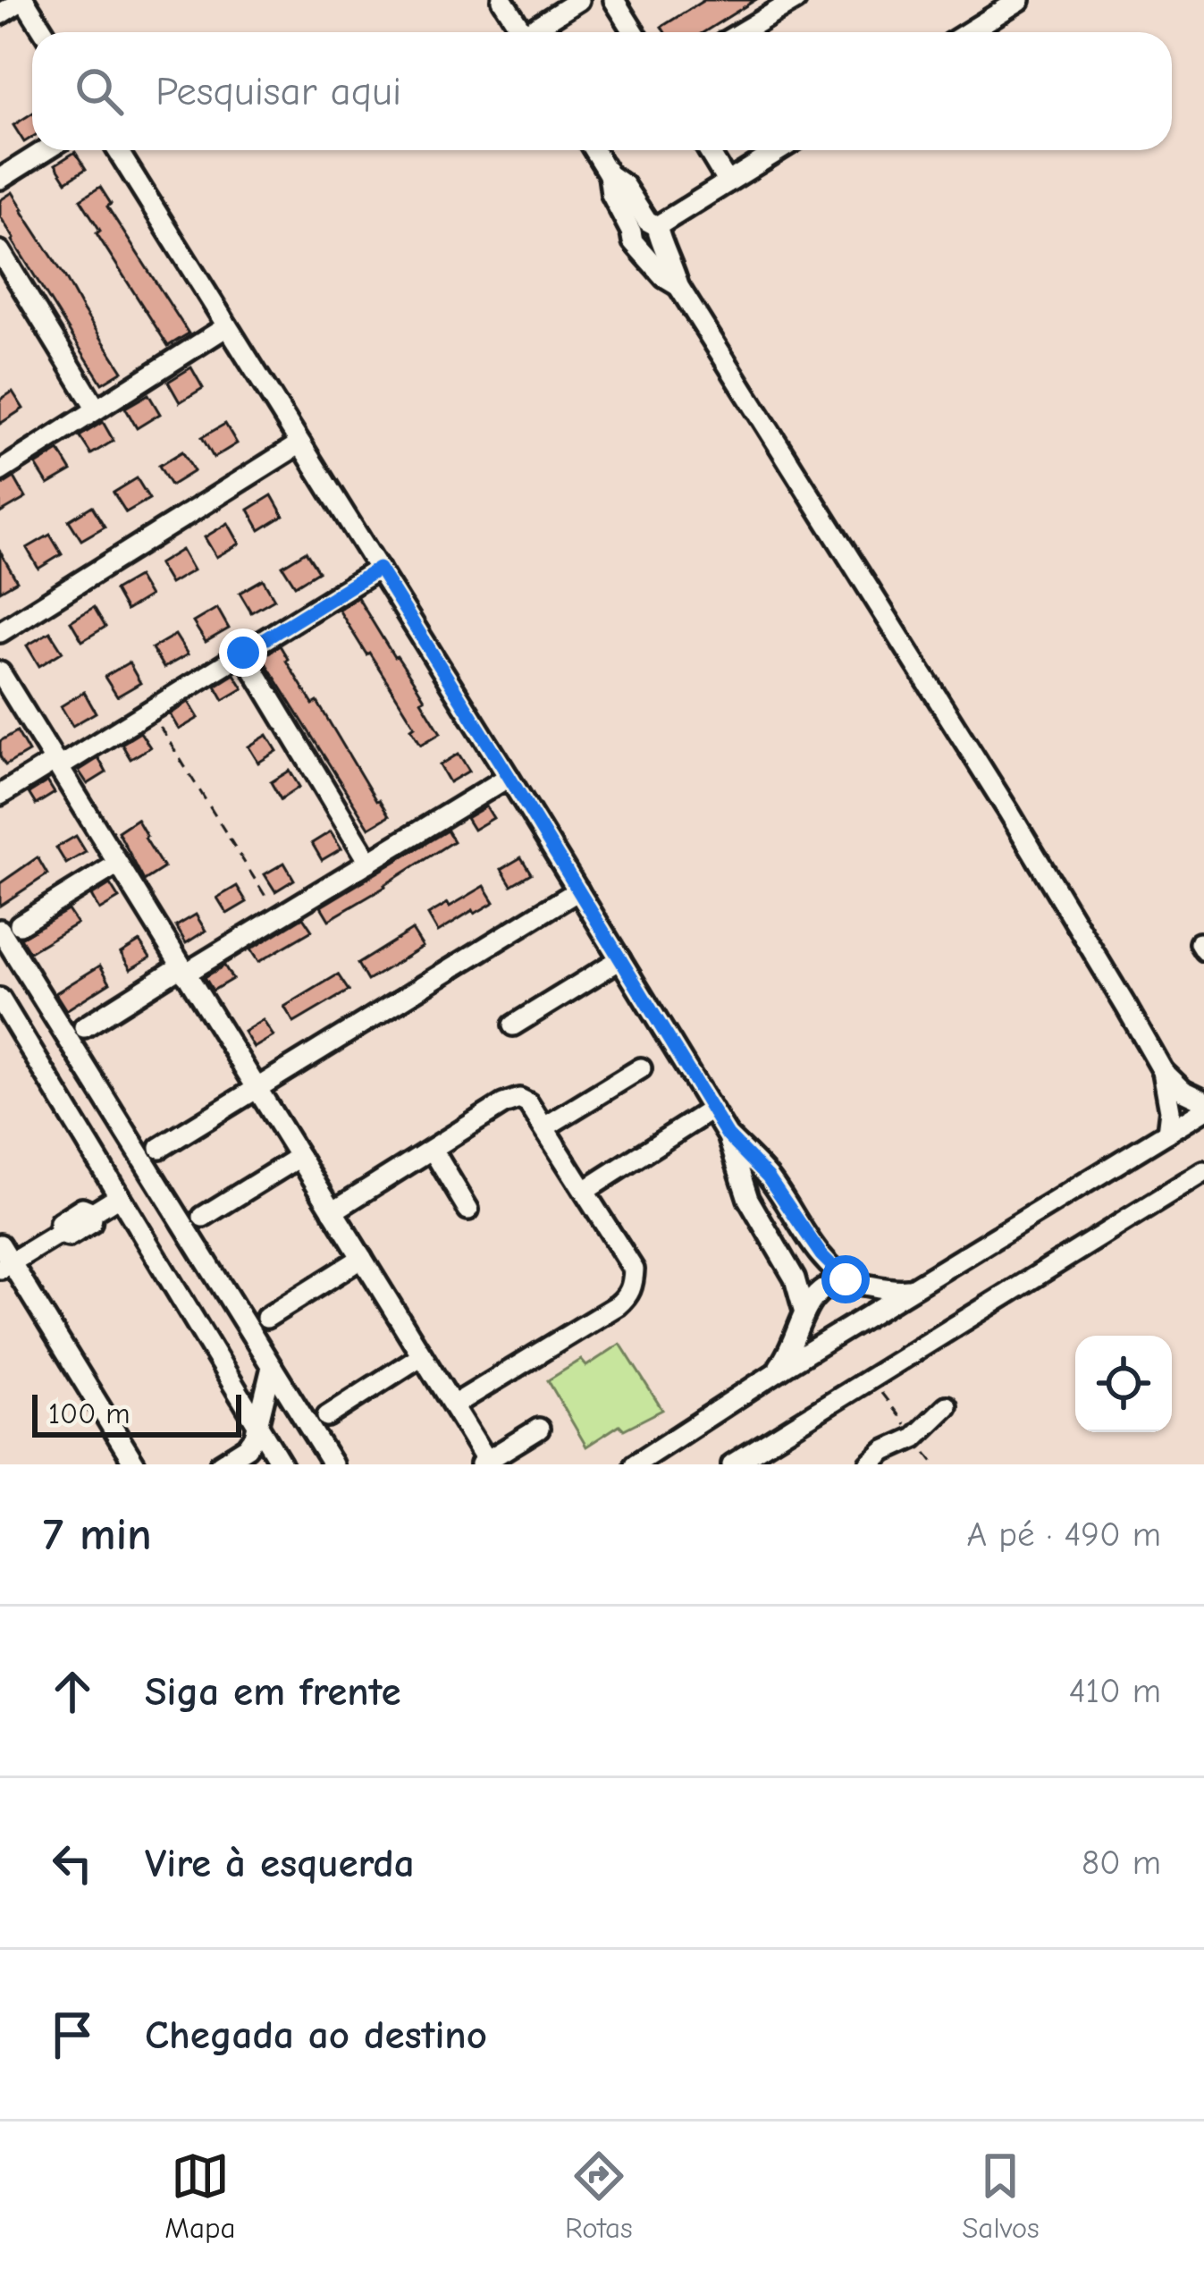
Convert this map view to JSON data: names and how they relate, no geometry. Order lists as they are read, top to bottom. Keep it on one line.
{"scale_bar":"100 m","page":{"search":"Pesquisar aqui","scale":"100 m","heading":["7 min","A pé · 490 m"],"list":[["Siga em frente","410 m"],["Vire à esquerda","80 m"],"Chegada ao destino"],"nav":["Mapa","Rotas","Salvos"]}}
